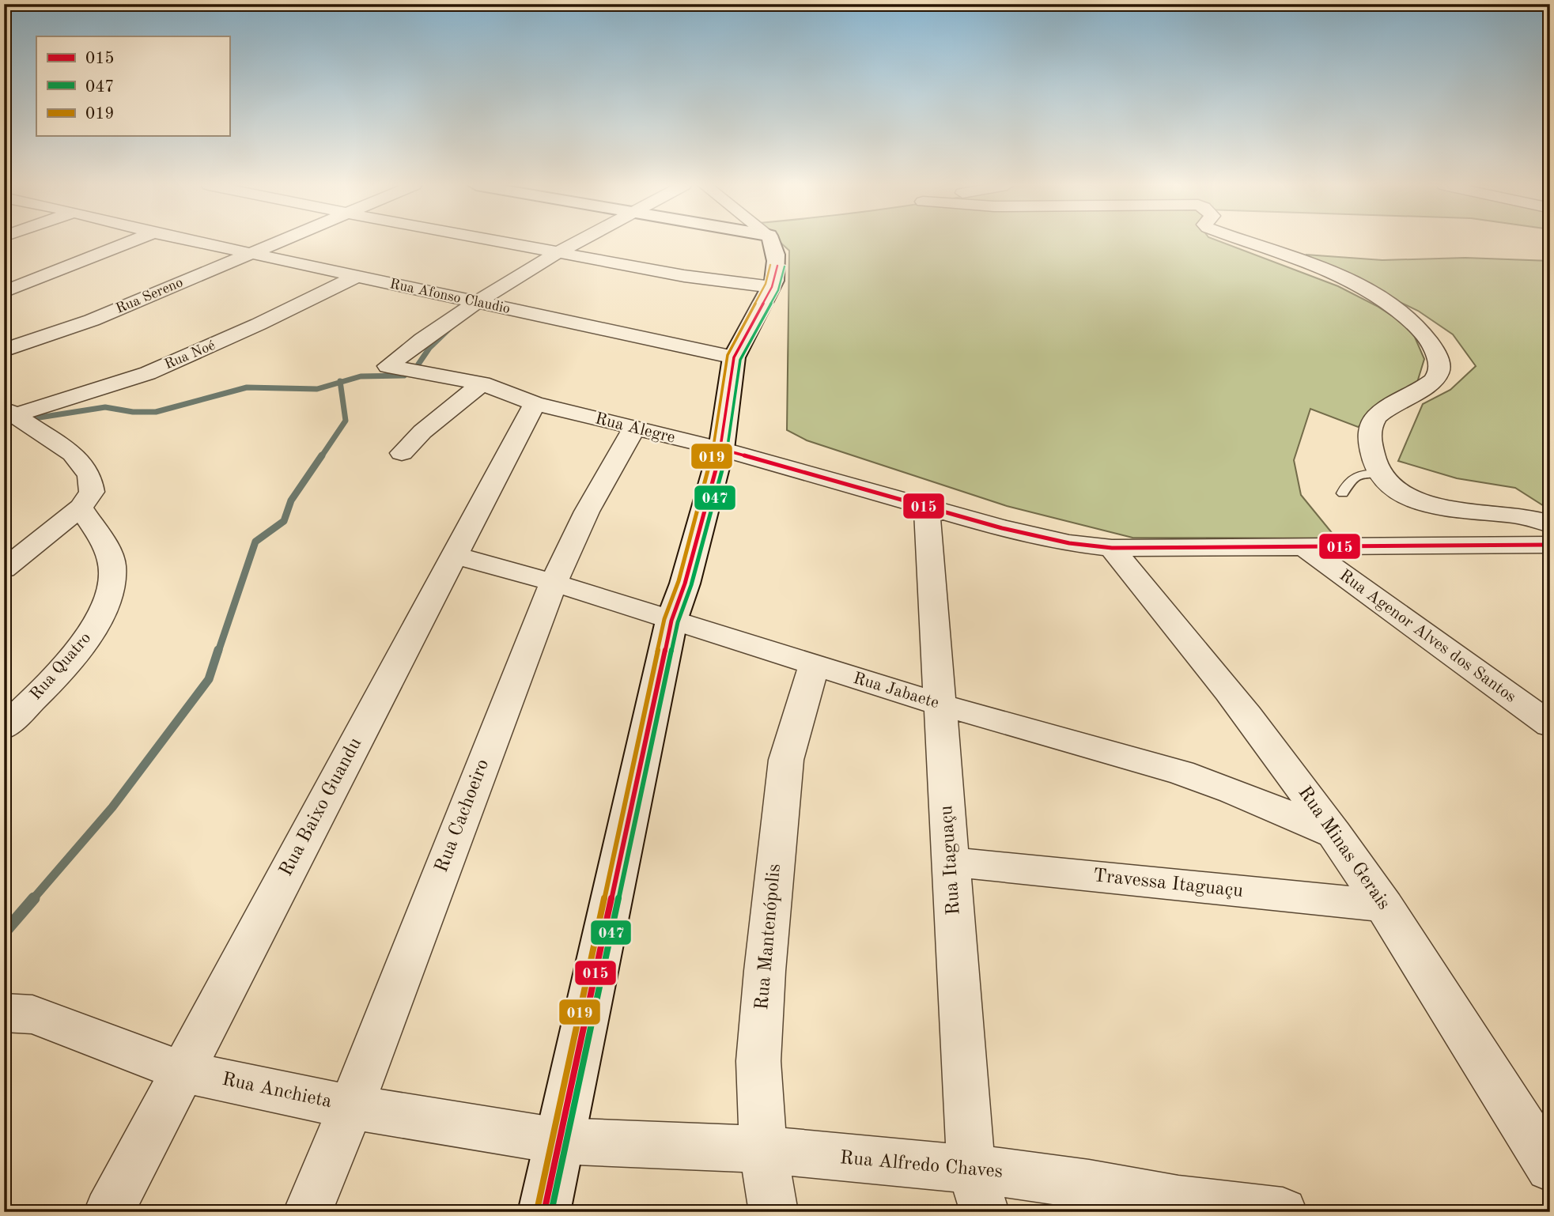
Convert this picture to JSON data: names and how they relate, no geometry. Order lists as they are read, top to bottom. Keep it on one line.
{"streets":{"street":["Rua Sereno","Rua Afonso Claudio","Rua Noé","Rua Alegre","Rua Agenor Alves dos Santos","Rua Quatro","Rua Jabaete","Rua Baixo Guandu","Rua Cachoeiro","Rua Minas Gerais","Rua Itaguaçu","Travessa Itaguaçu","Rua Mantenópolis","Rua Anchieta","Rua Alfredo Chaves"]},"crossings":[["Rua Sereno","Rua Afonso Claudio"],["Rua Afonso Claudio","Rua Noé"],["Rua Afonso Claudio","Rua Alegre"],["Rua Alegre","Rua Agenor Alves dos Santos"],["Rua Alegre","Rua Baixo Guandu"],["Rua Alegre","Rua Cachoeiro"],["Rua Alegre","Rua Minas Gerais"],["Rua Alegre","Rua Itaguaçu"],["Rua Jabaete","Rua Baixo Guandu"],["Rua Jabaete","Rua Cachoeiro"],["Rua Jabaete","Rua Minas Gerais"],["Rua Jabaete","Rua Itaguaçu"],["Rua Jabaete","Rua Mantenópolis"],["Rua Baixo Guandu","Rua Anchieta"],["Rua Cachoeiro","Rua Anchieta"],["Rua Minas Gerais","Travessa Itaguaçu"],["Rua Itaguaçu","Travessa Itaguaçu"],["Rua Itaguaçu","Rua Alfredo Chaves"],["Rua Mantenópolis","Rua Alfredo Chaves"],["Rua Anchieta","Rua Alfredo Chaves"]],"lines":["transit line 019","transit line 015","transit line 047"],"legend":["015","047","019"]}
